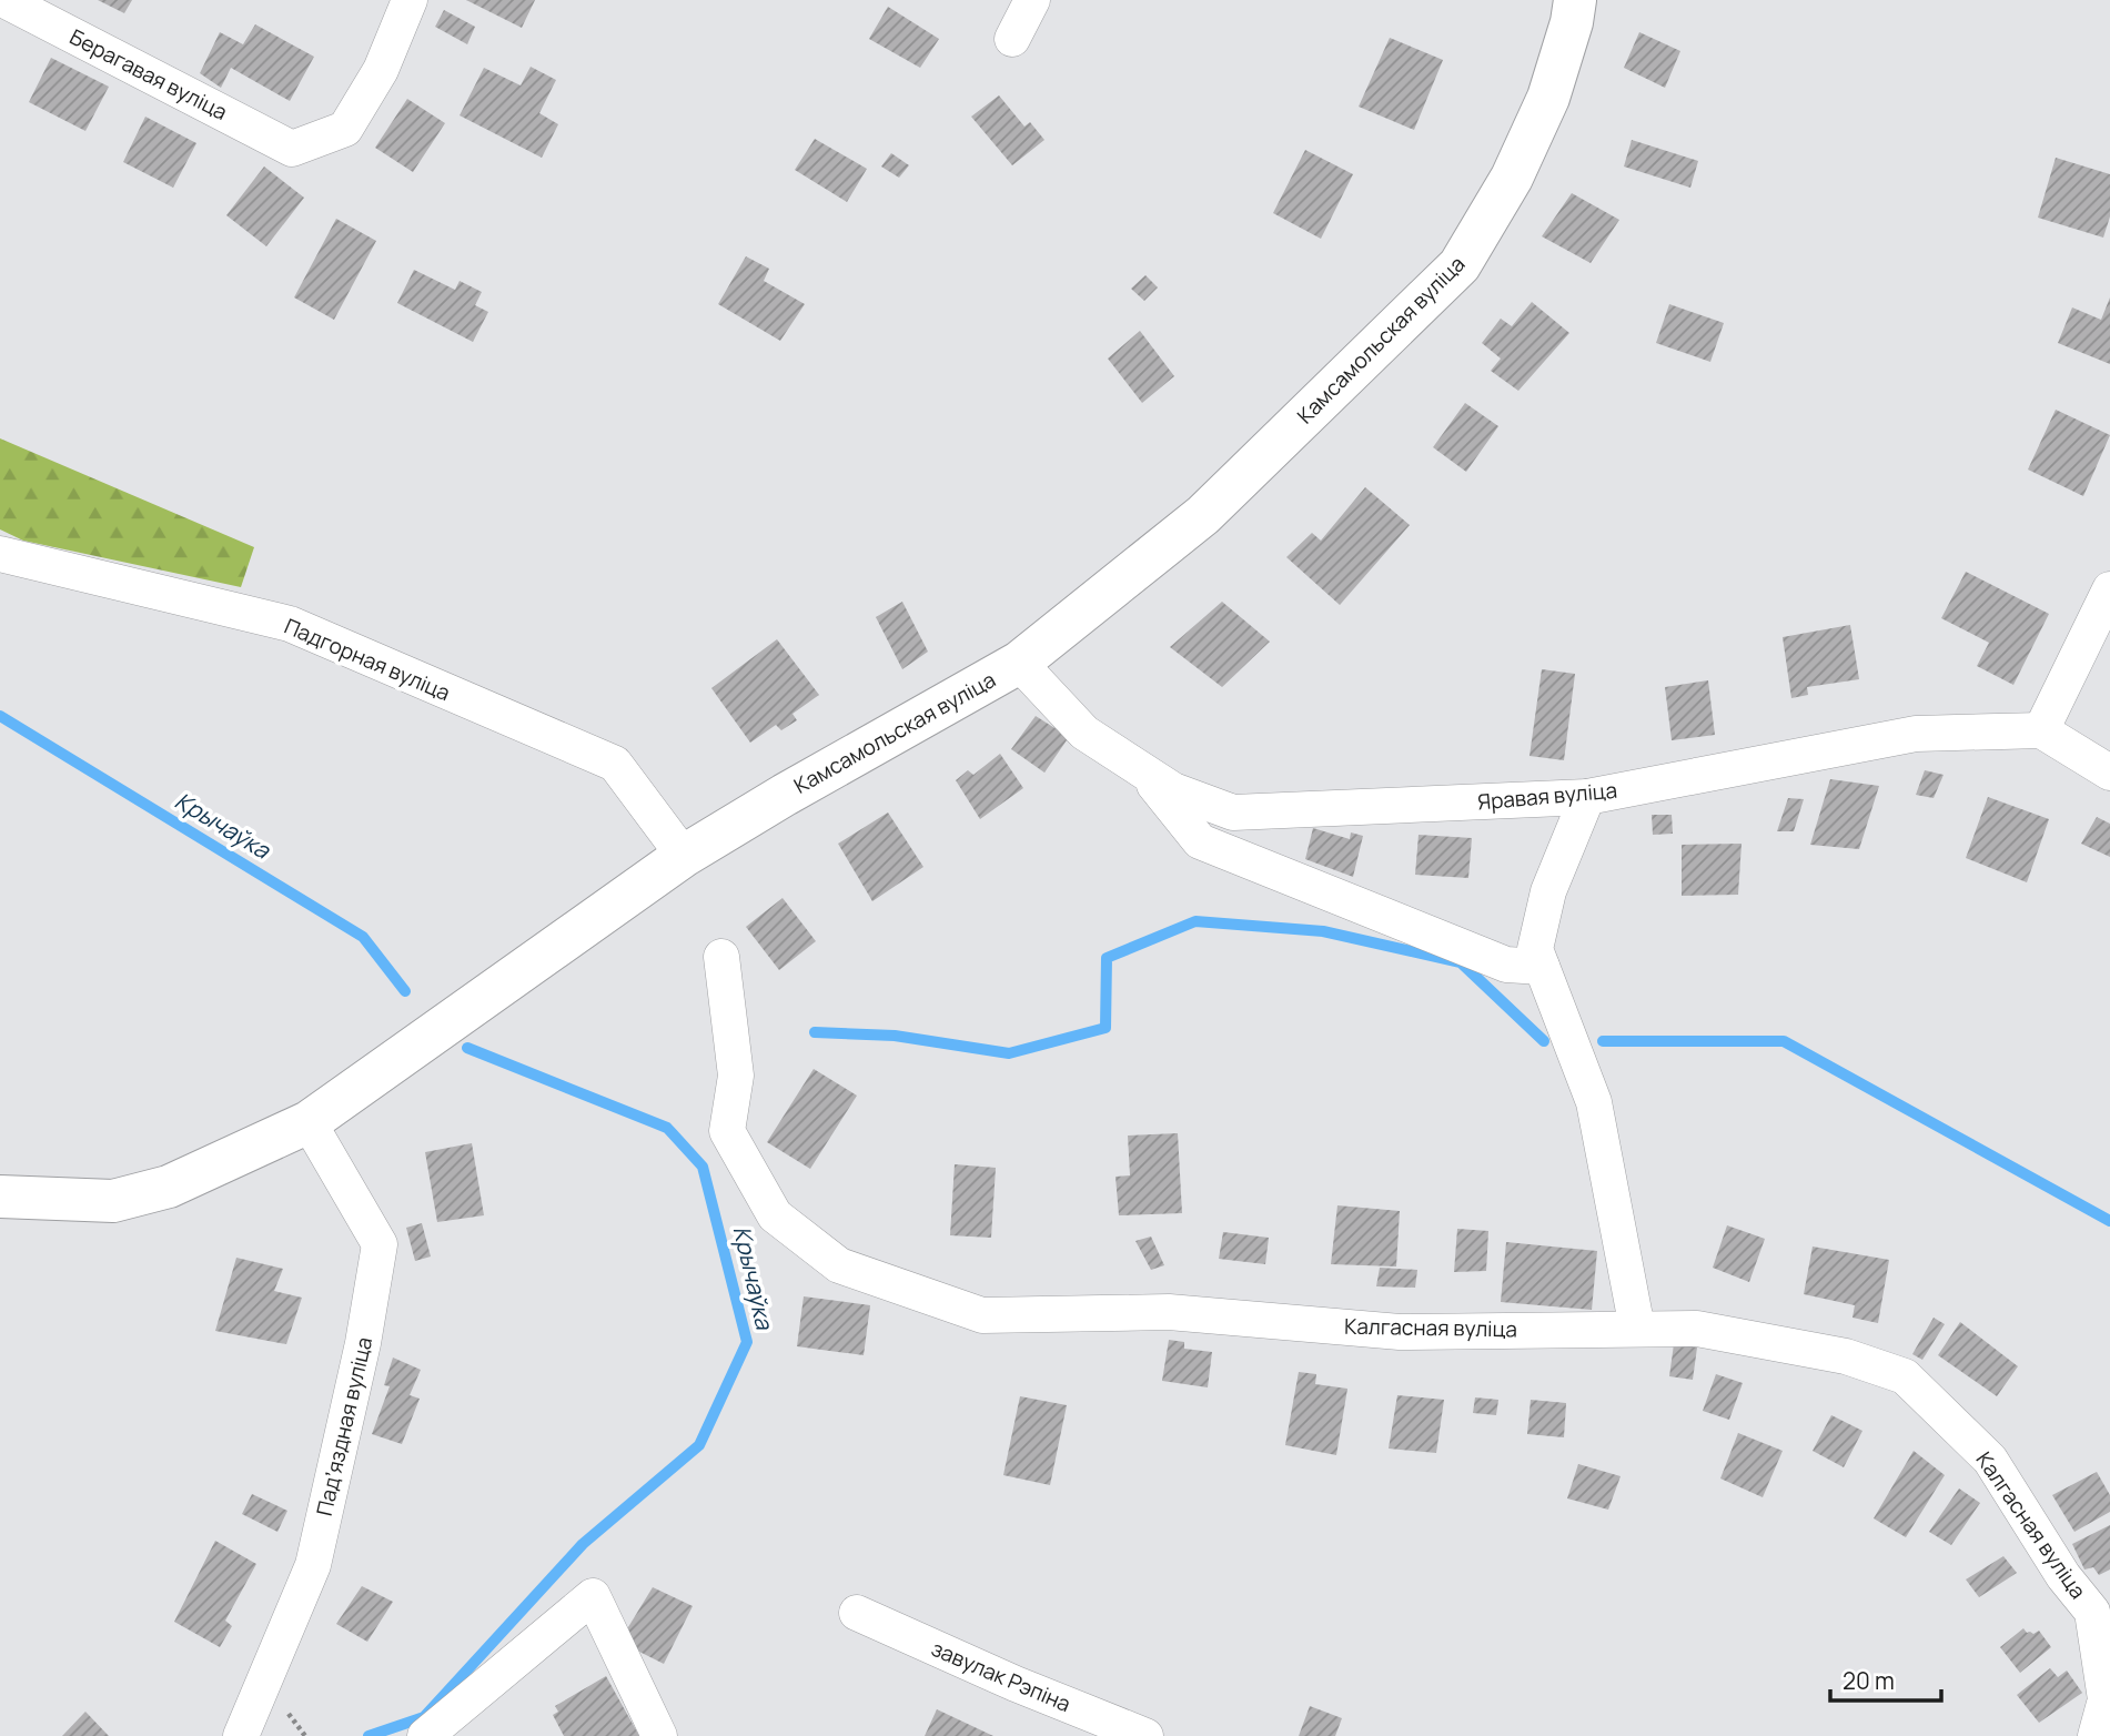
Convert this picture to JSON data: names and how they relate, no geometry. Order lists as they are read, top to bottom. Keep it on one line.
{"streets":{"main road":["Камсамольская вуліца"],"street":["Берагавая вуліца","Падгорная вуліца","Яравая вуліца","Калгасная вуліца","Падʼяздная вуліца","завулак Рэпіна"]},"crossings":[["Камсамольская вуліца","Падгорная вуліца"],["Камсамольская вуліца","Яравая вуліца"],["Камсамольская вуліца","Падʼяздная вуліца"]],"water":["Крычаўка"],"scale_bar":"20 m"}
